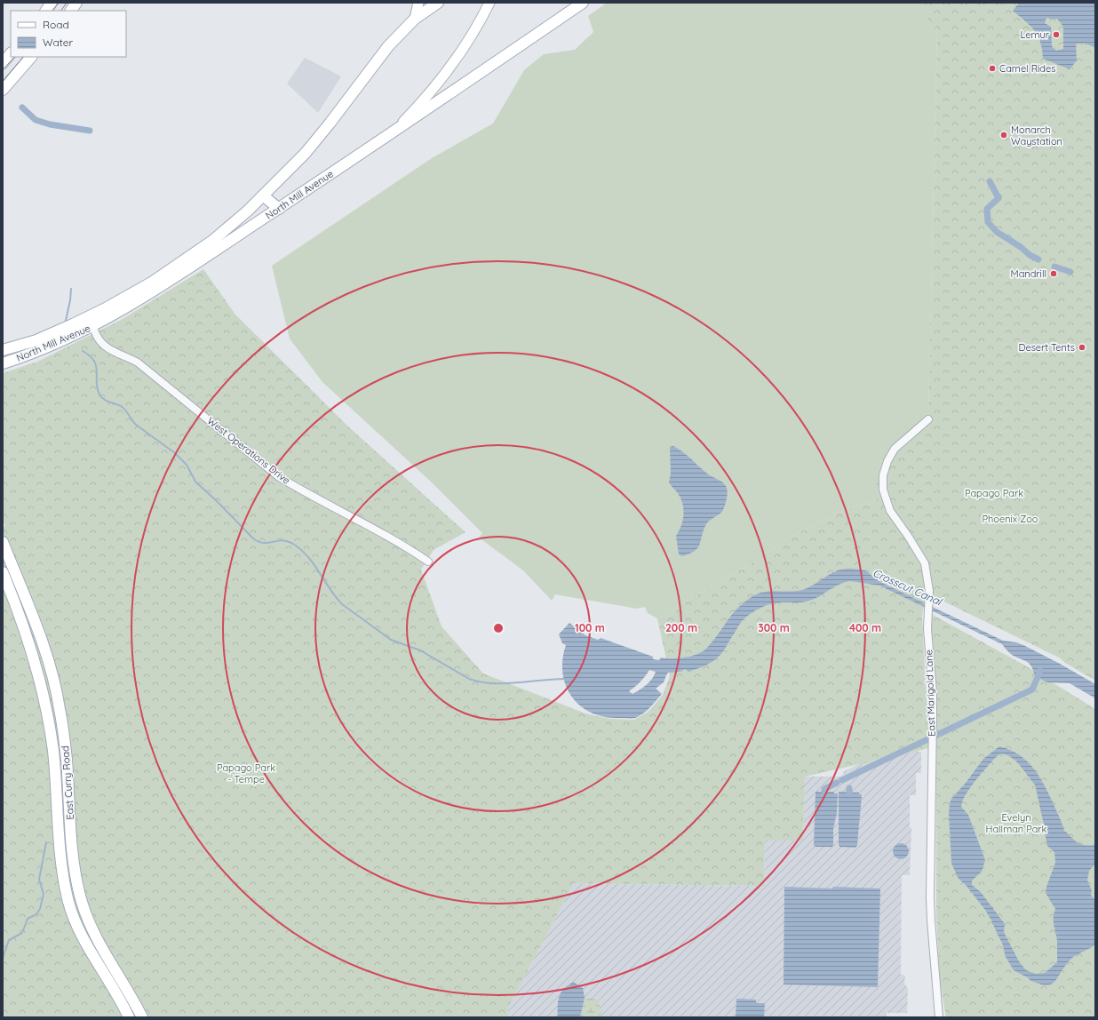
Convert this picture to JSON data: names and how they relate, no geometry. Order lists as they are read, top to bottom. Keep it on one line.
{"streets":{"main road":["North Mill Avenue","East Curry Road"],"street":["West Operations Drive","East Marigold Lane"]},"crossings":[["North Mill Avenue","West Operations Drive"]],"water":["Crosscut Canal"],"parks":["Papago Park","Phoenix Zoo","Papago Park - Tempe","Evelyn Hallman Park"],"places":["Lemur","Camel Rides","Monarch Waystation","Mandrill","Desert Tents"],"legend":["Road","Water"],"rings":["100 m","200 m","300 m","400 m"]}
